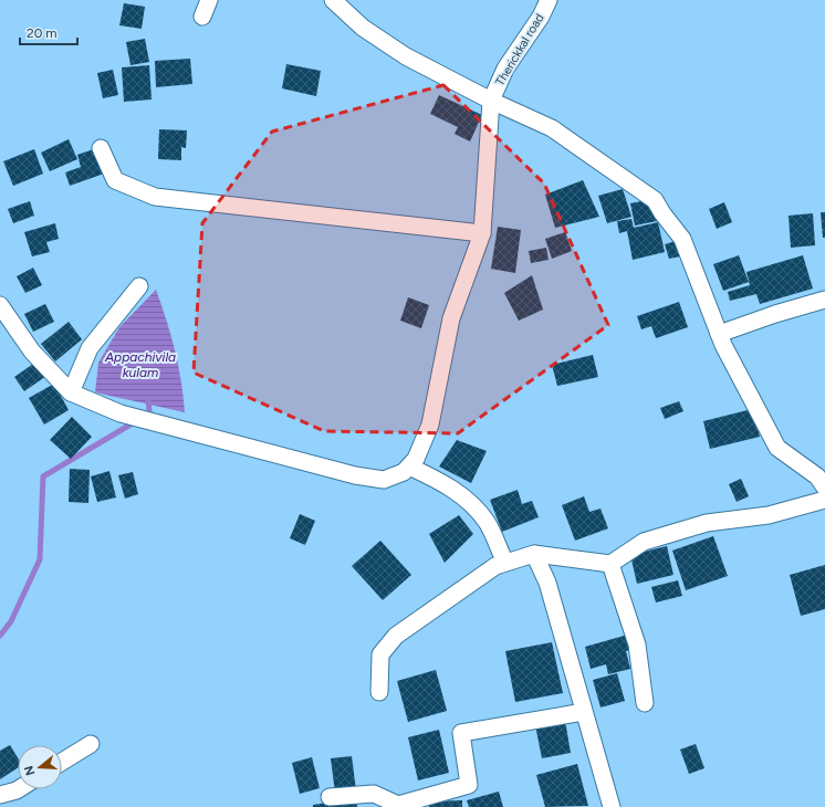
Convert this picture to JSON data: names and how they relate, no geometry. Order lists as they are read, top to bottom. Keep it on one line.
{"streets":{"street":["Therickkal road"]},"water":["Appachivila kulam"],"scale_bar":"20 m","north":"left"}
